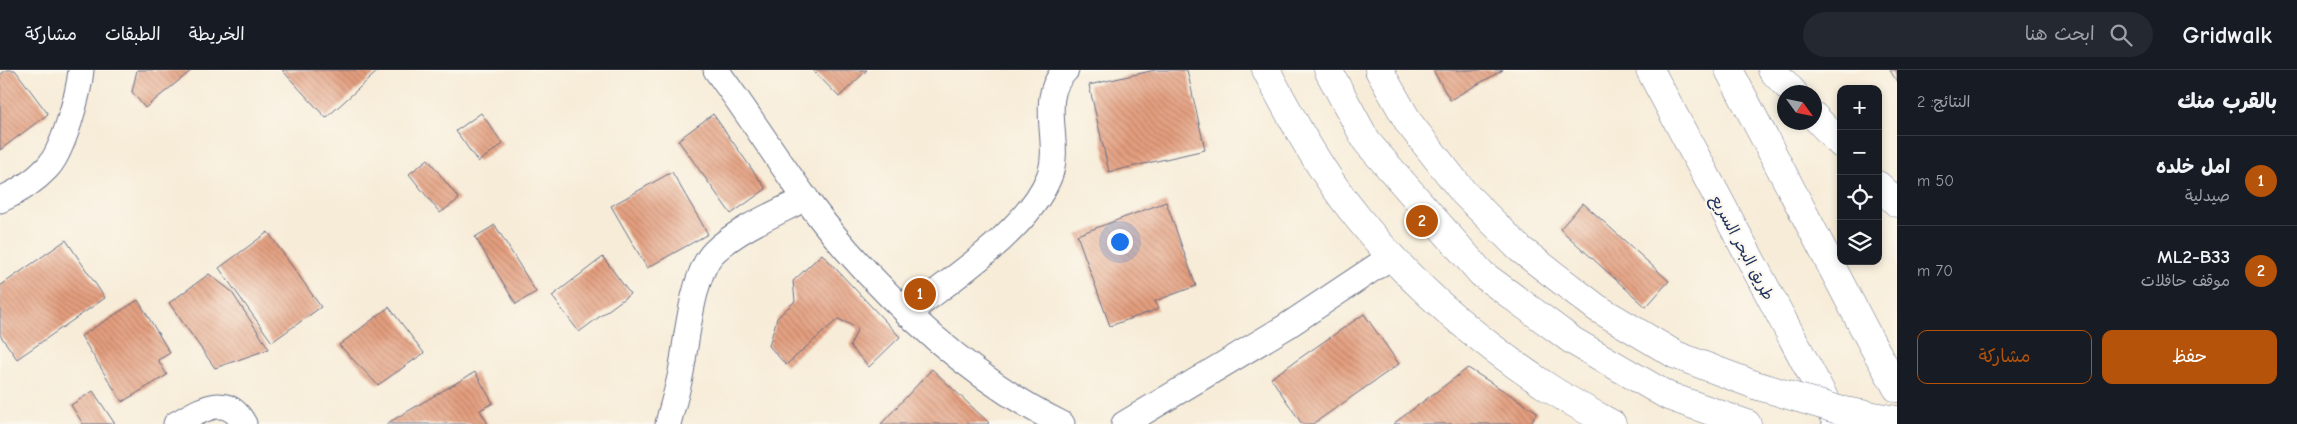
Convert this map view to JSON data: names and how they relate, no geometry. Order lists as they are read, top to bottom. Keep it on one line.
{"streets":{"main road":["طريق البحر السريع"]},"north":"bottom right","page":{"header":"Gridwalk","search":"ابحث هنا","nav":["الخريطة","الطبقات","مشاركة"],"heading":["بالقرب منك","النتائج: 2"],"map_buttons":["+","−"],"list":[{"mark":"1","name":"امل خلده","note":"صيدلية","value":"50 m"},{"mark":"2","name":"ML2-B33","note":"موقف حافلات","value":"70 m"}],"pins":["2","1"],"buttons":["حفظ","مشاركة"]}}
